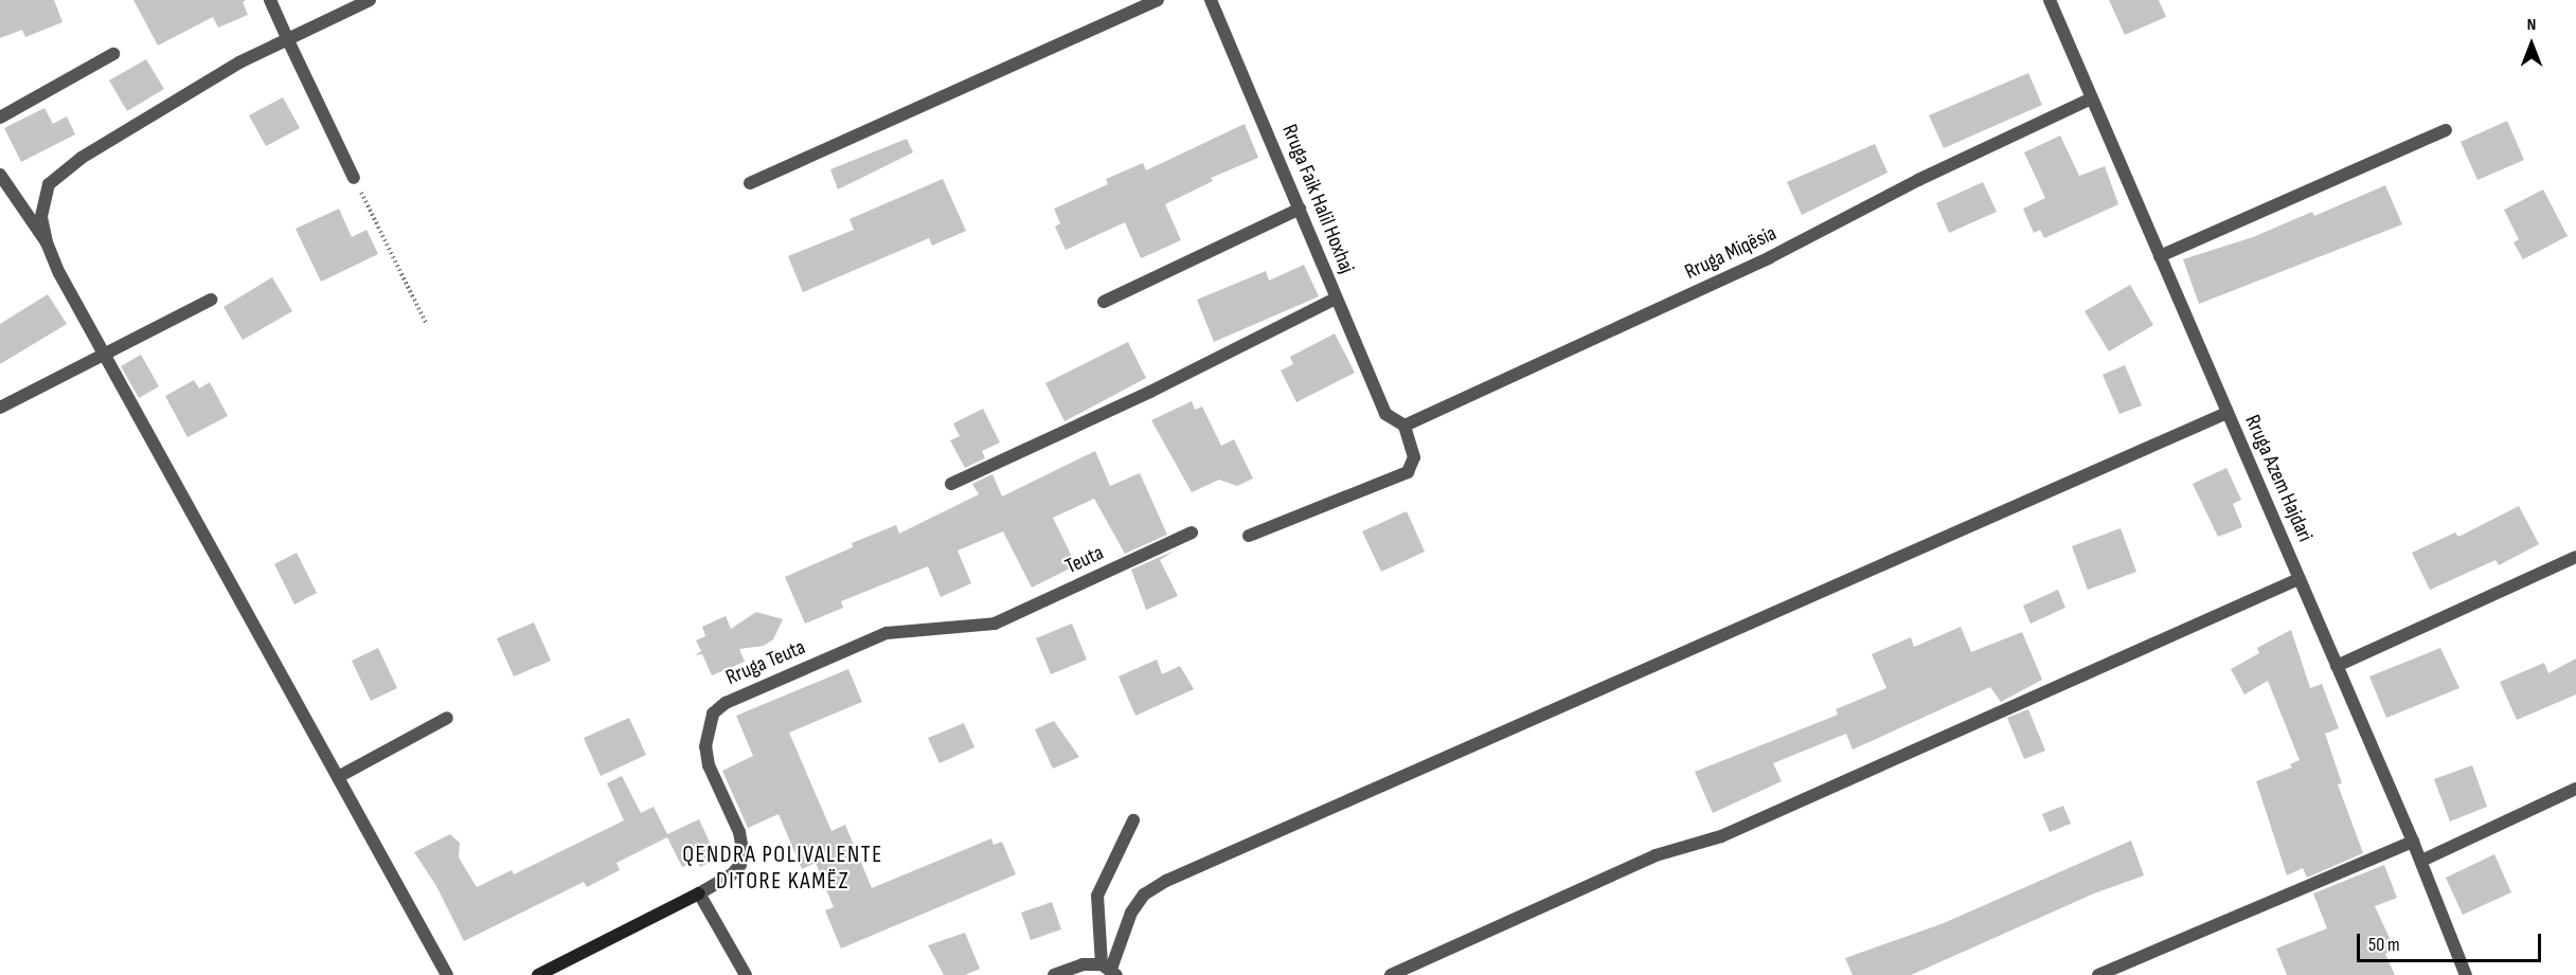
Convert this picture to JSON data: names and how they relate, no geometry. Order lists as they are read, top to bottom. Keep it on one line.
{"streets":{"street":["Rruga Faik Halil Hoxhaj","Rruga Miqësia","Rruga Azem Hajdari","Teuta","Rruga Teuta"]},"crossings":[["Rruga Faik Halil Hoxhaj","Rruga Miqësia"],["Rruga Miqësia","Rruga Azem Hajdari"],["Teuta","Rruga Teuta"]],"districts":["QENDRA POLIVALENTE DITORE KAMËZ"],"scale_bar":"50 m","north":"top"}
